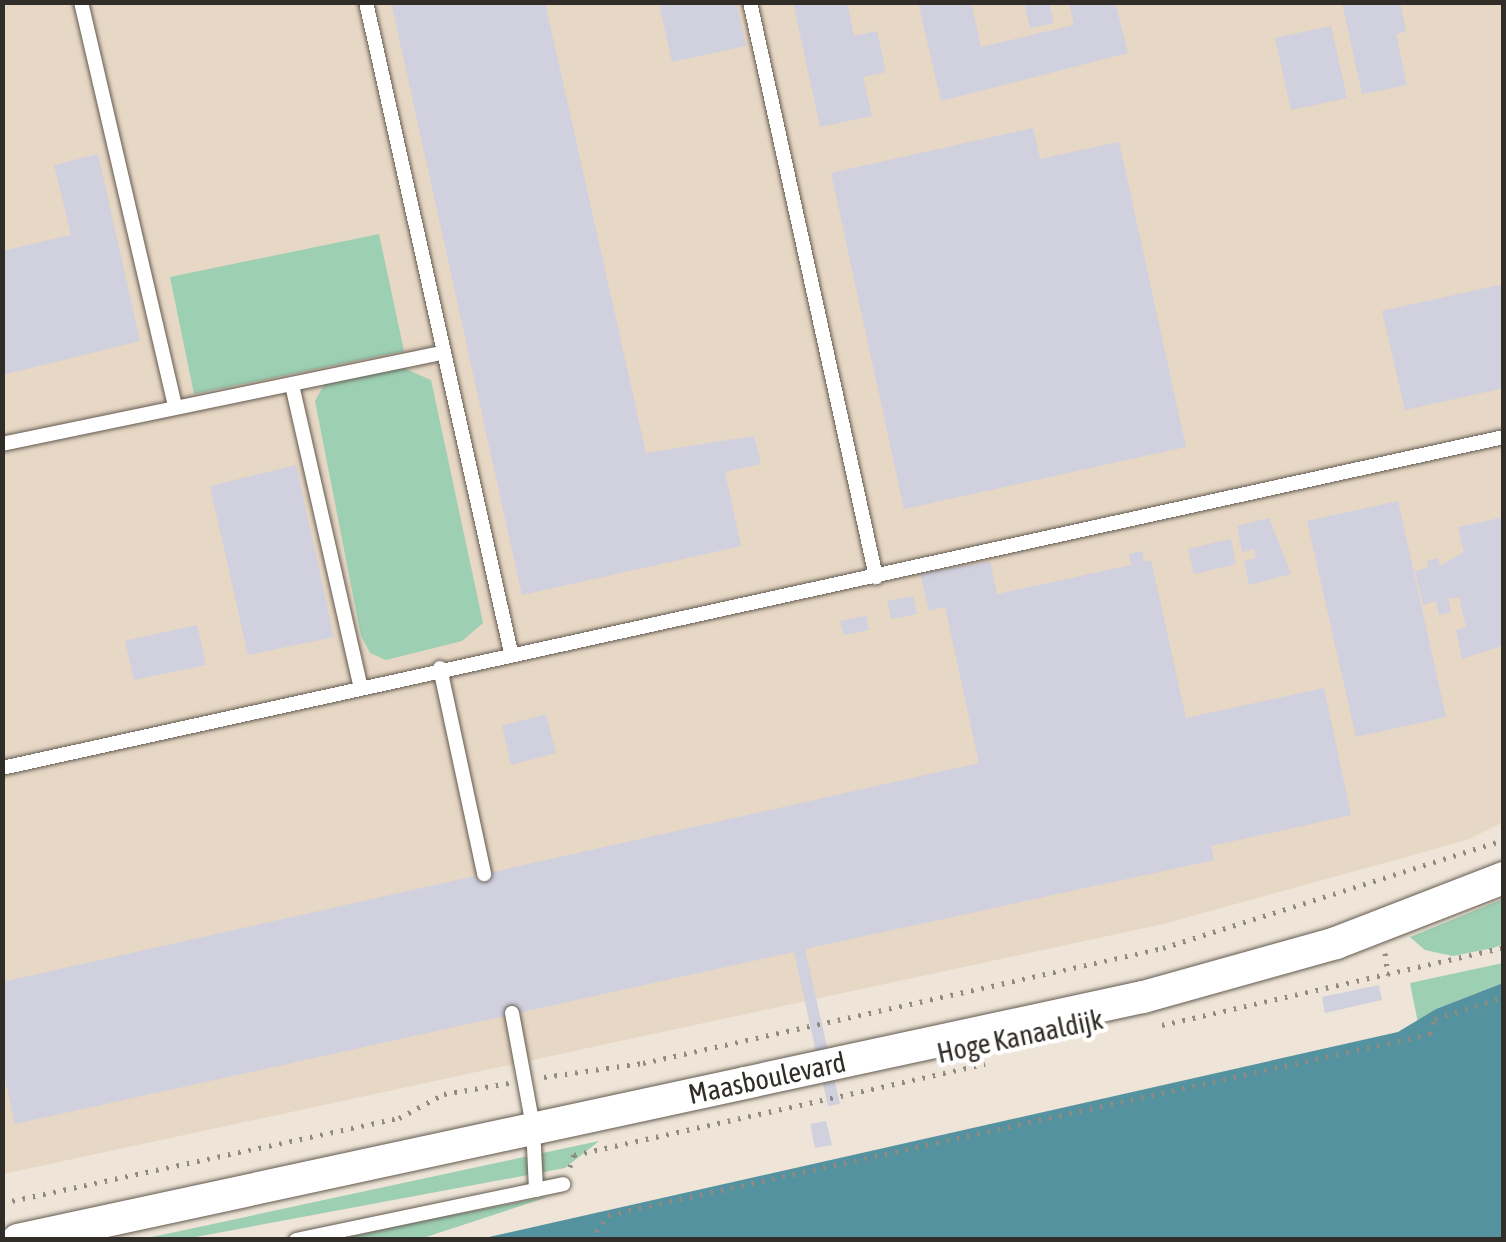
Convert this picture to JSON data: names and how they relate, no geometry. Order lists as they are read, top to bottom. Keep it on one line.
{"streets":{"street":["Maasboulevard"],"path":["Hoge Kanaaldijk"]}}
